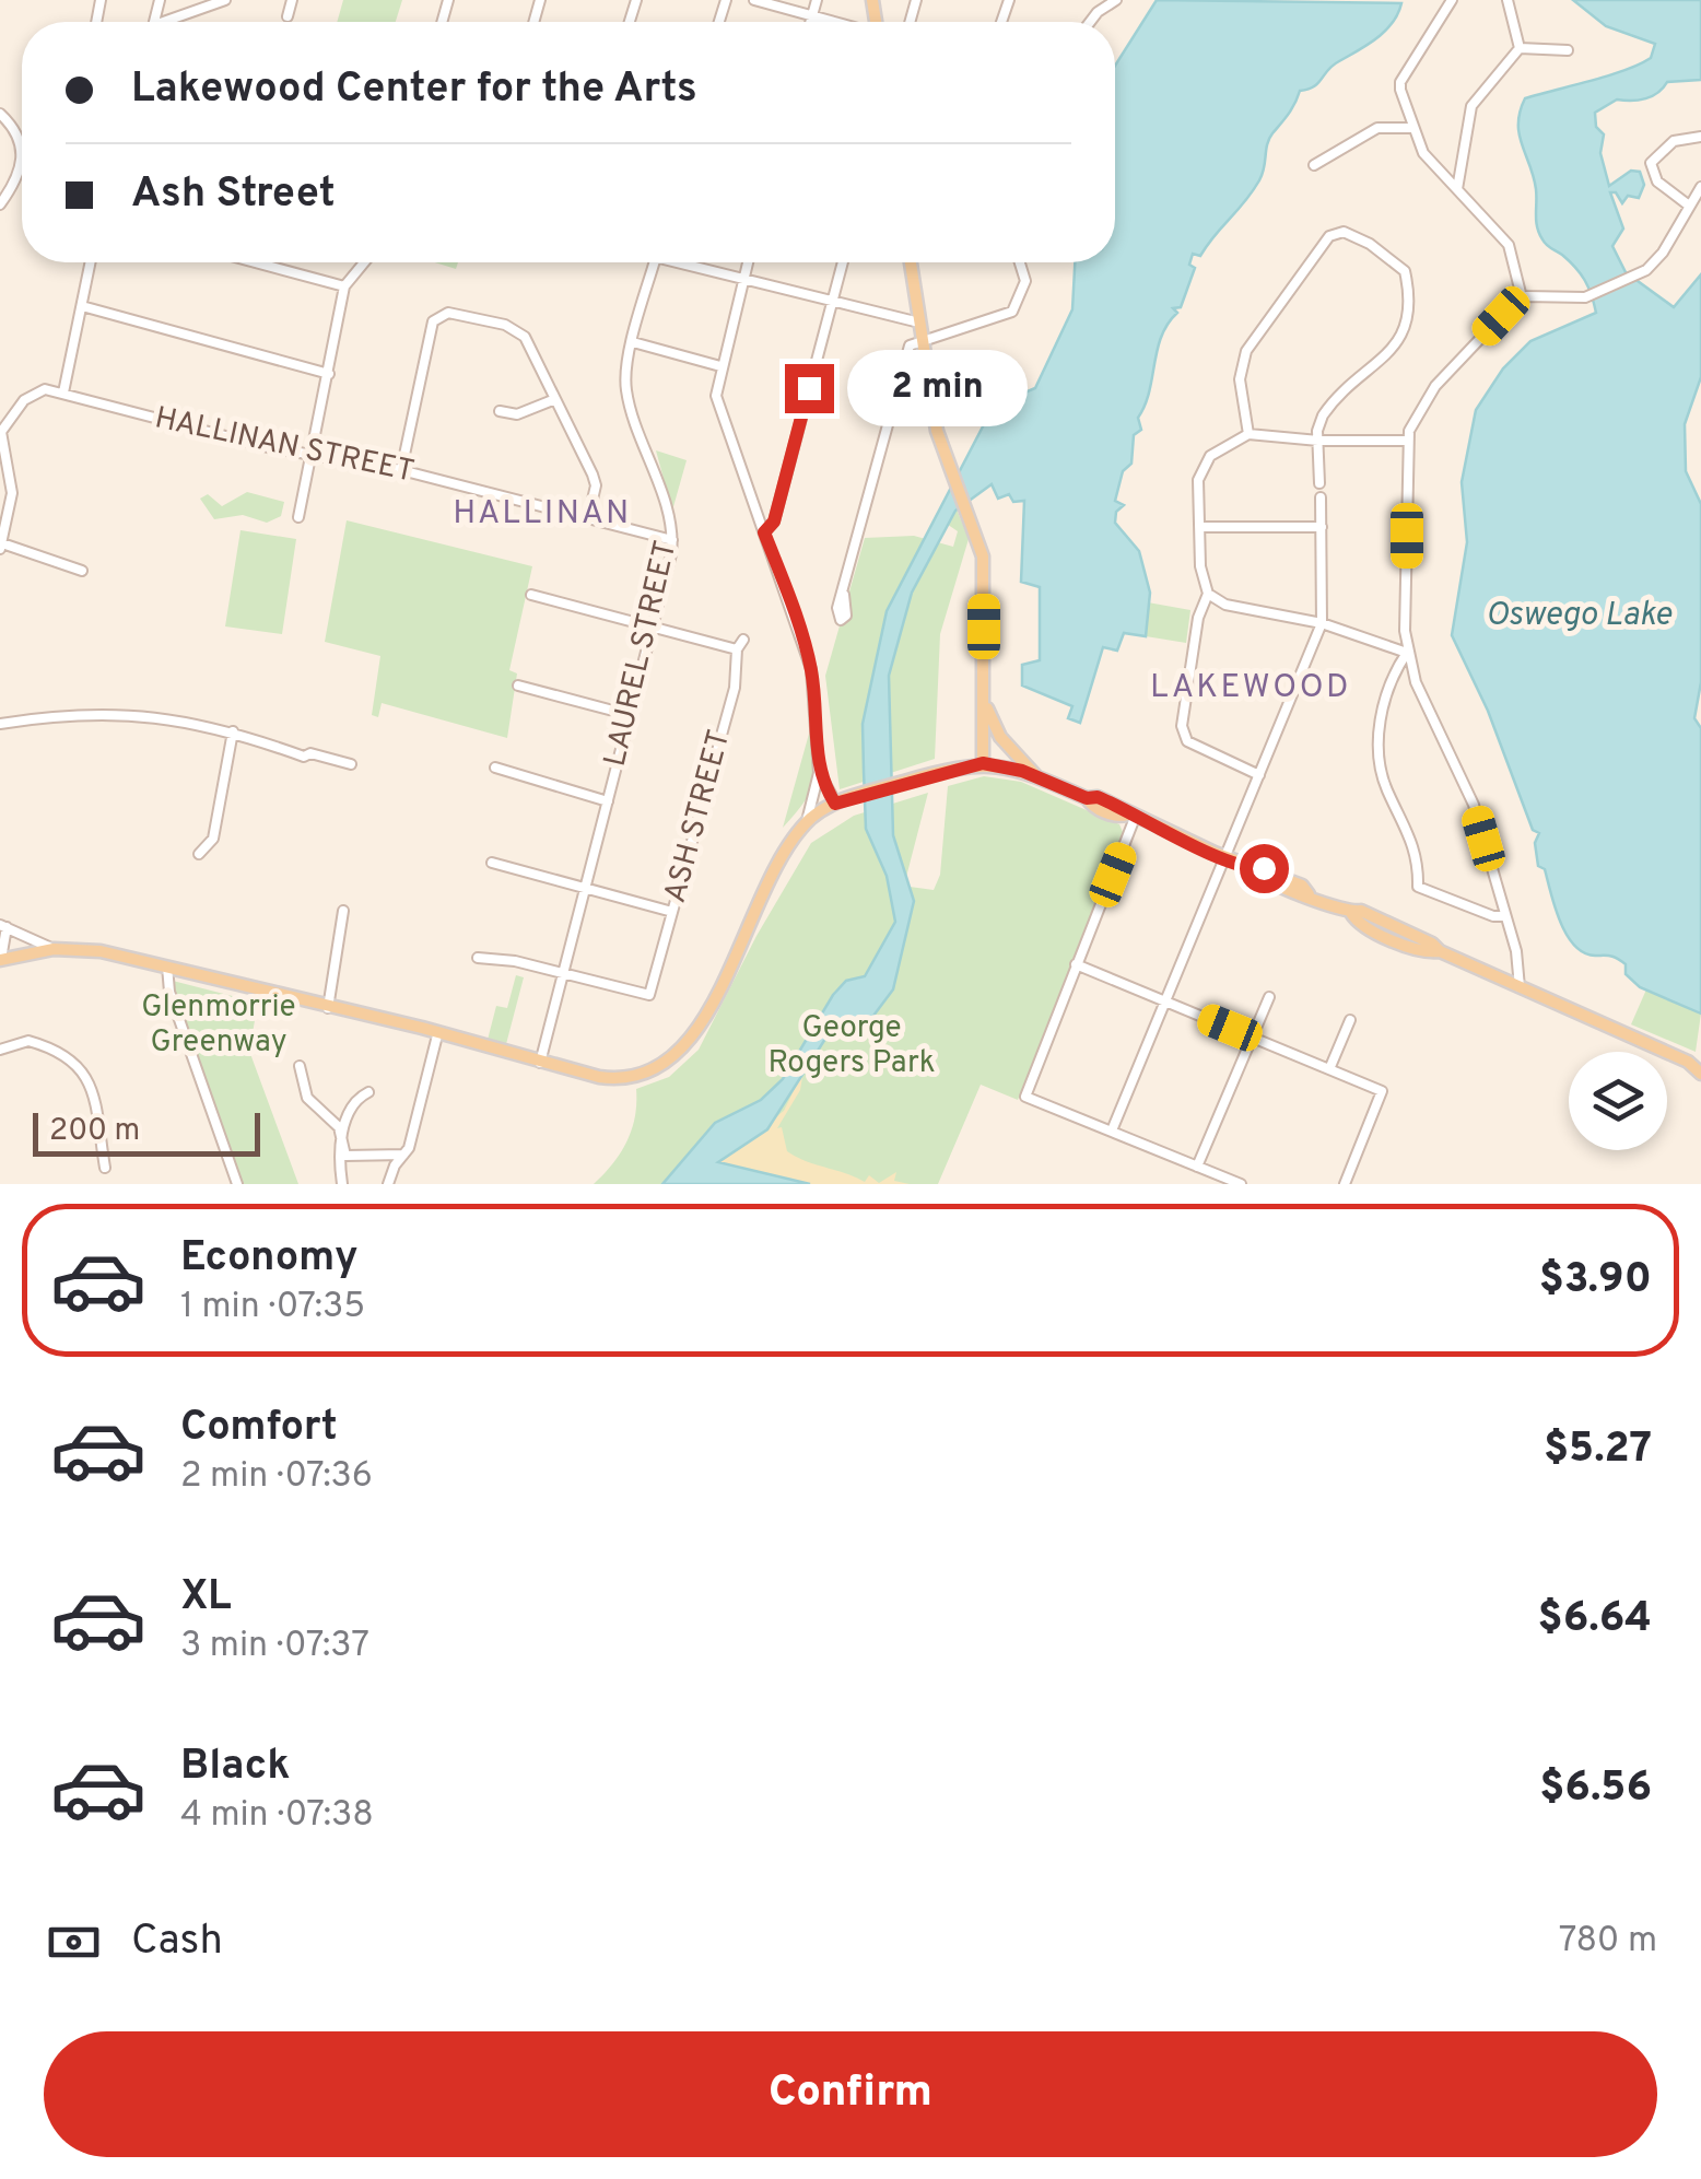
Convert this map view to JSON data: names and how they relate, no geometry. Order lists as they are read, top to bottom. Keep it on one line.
{"streets":{"street":["HALLINAN STREET","LAUREL STREET","ASH STREET"]},"crossings":[["HALLINAN STREET","LAUREL STREET"],["LAUREL STREET","ASH STREET"]],"districts":["HALLINAN","LAKEWOOD"],"water":["Oswego Lake"],"parks":["Glenmorrie Greenway","George Rogers Park"],"scale_bar":"200 m","page":{"banner":["Lakewood Center for the Arts","Ash Street"],"bubble":"2 min","scale":"200 m","list":[{"name":"Economy","note":"1 min · 07:35","value":"$3.90"},{"name":"Comfort","note":"2 min · 07:36","value":"$5.27"},{"name":"XL","note":"3 min · 07:37","value":"$6.64"},{"name":"Black","note":"4 min · 07:38","value":"$6.56"}],"pay":["Cash","780 m"],"buttons":"Confirm"}}
